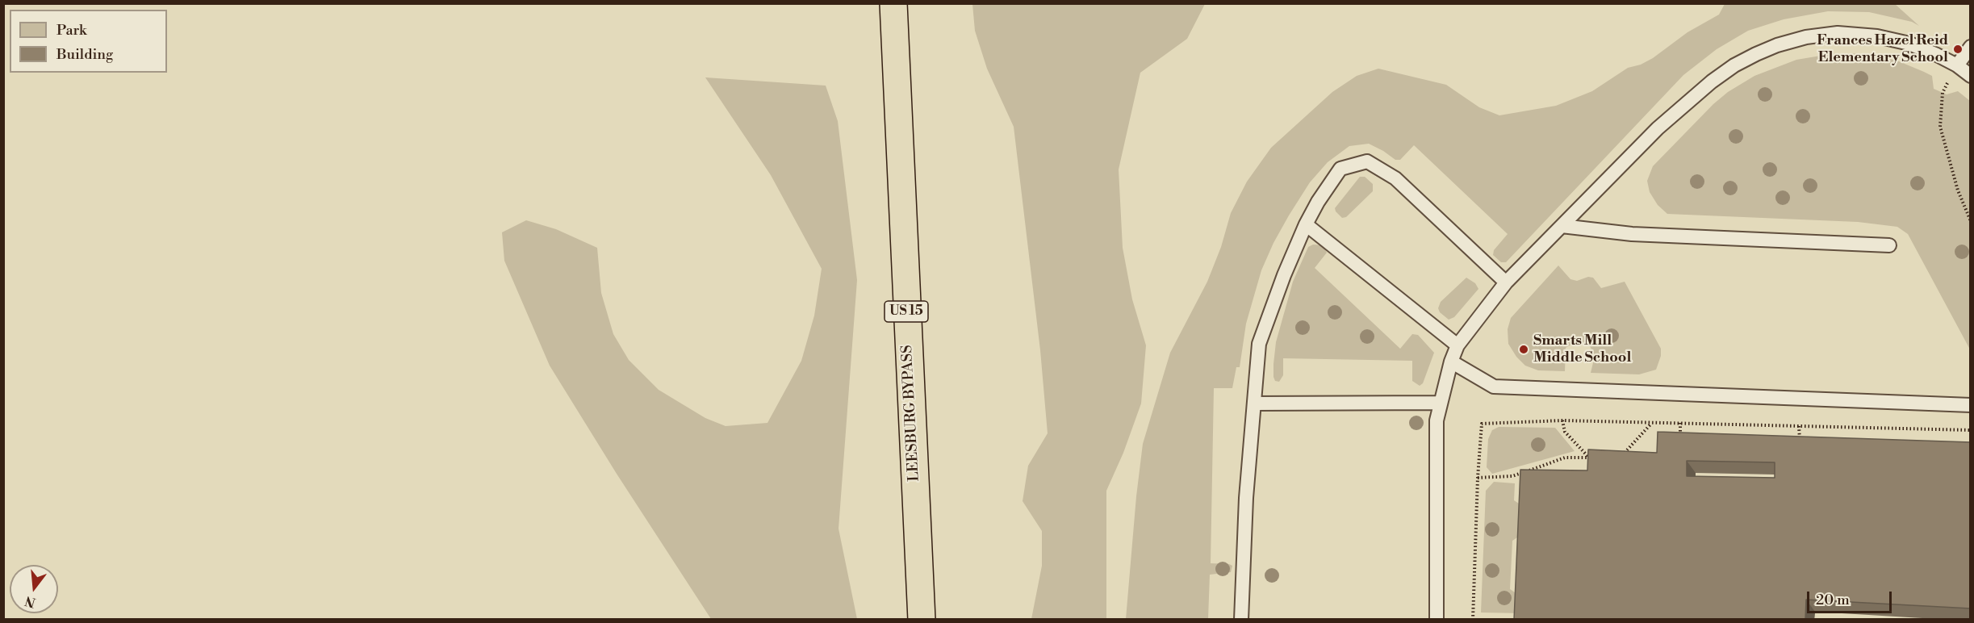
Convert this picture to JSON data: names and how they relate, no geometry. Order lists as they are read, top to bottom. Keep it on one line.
{"streets":{"highway":["US 15","LEESBURG BYPASS"]},"places":["Frances Hazel Reid Elementary School","Smarts Mill Middle School"],"legend":["Park","Building"],"scale_bar":"20 m","north":"bottom"}
